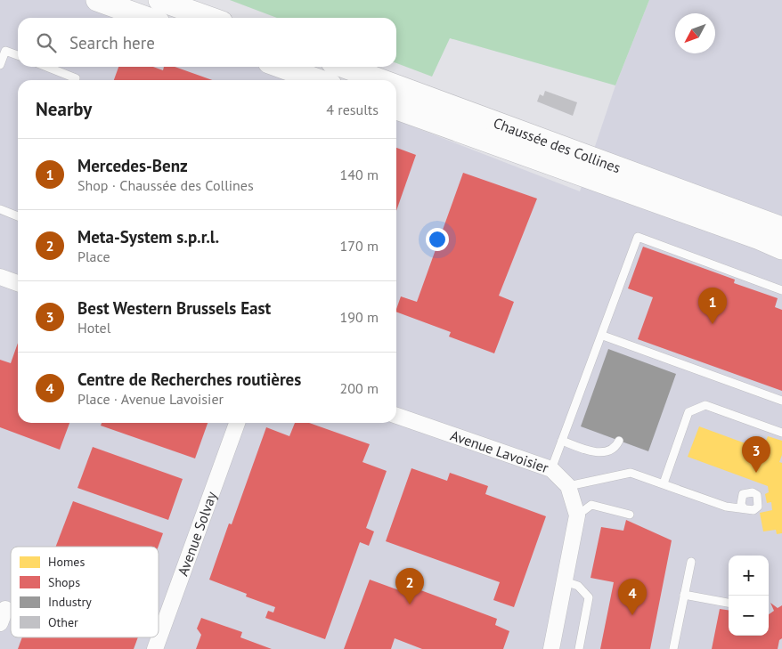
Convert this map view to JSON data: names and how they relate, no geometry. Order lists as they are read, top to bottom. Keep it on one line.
{"streets":{"main road":["Chaussée des Collines"],"street":["Avenue Lavoisier","Avenue Solvay"]},"legend":["Homes","Shops","Industry","Other"],"north":"bottom left","page":{"search":"Search here","heading":["Nearby","4 results"],"list":[{"mark":"1","name":"Mercedes-Benz","note":"Shop · Chaussée des Collines","value":"140 m"},{"mark":"2","name":"Meta-System s.p.r.l.","note":"Place","value":"170 m"},{"mark":"3","name":"Best Western Brussels East","note":"Hotel","value":"190 m"},{"mark":"4","name":"Centre de Recherches routières","note":"Place · Avenue Lavoisier","value":"200 m"}],"pins":["1","3","2","4"],"map_buttons":["+","−"]}}
